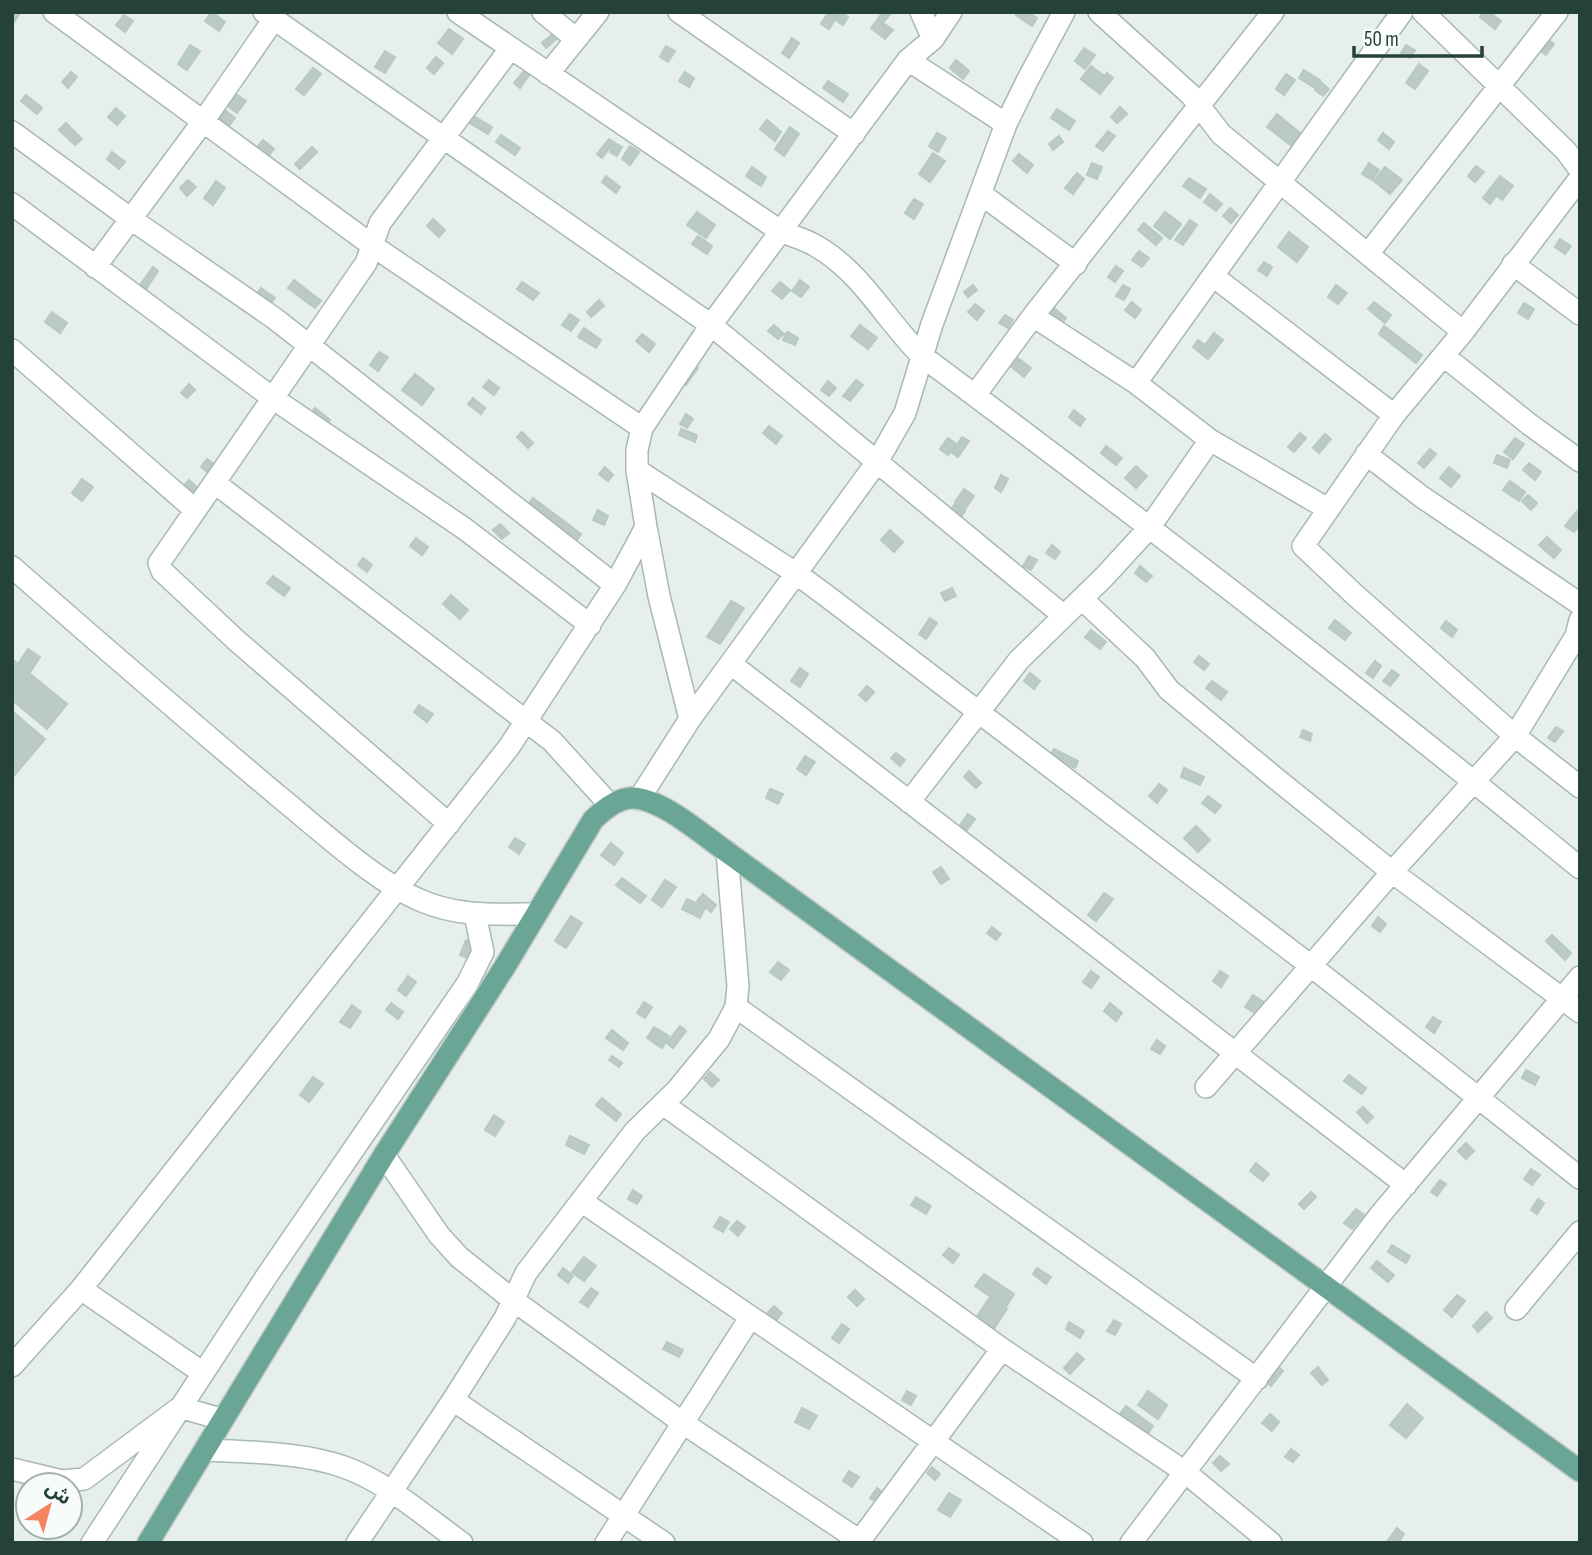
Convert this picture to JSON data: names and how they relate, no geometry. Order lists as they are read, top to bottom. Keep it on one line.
{"scale_bar":"50 m","north":"top right"}
